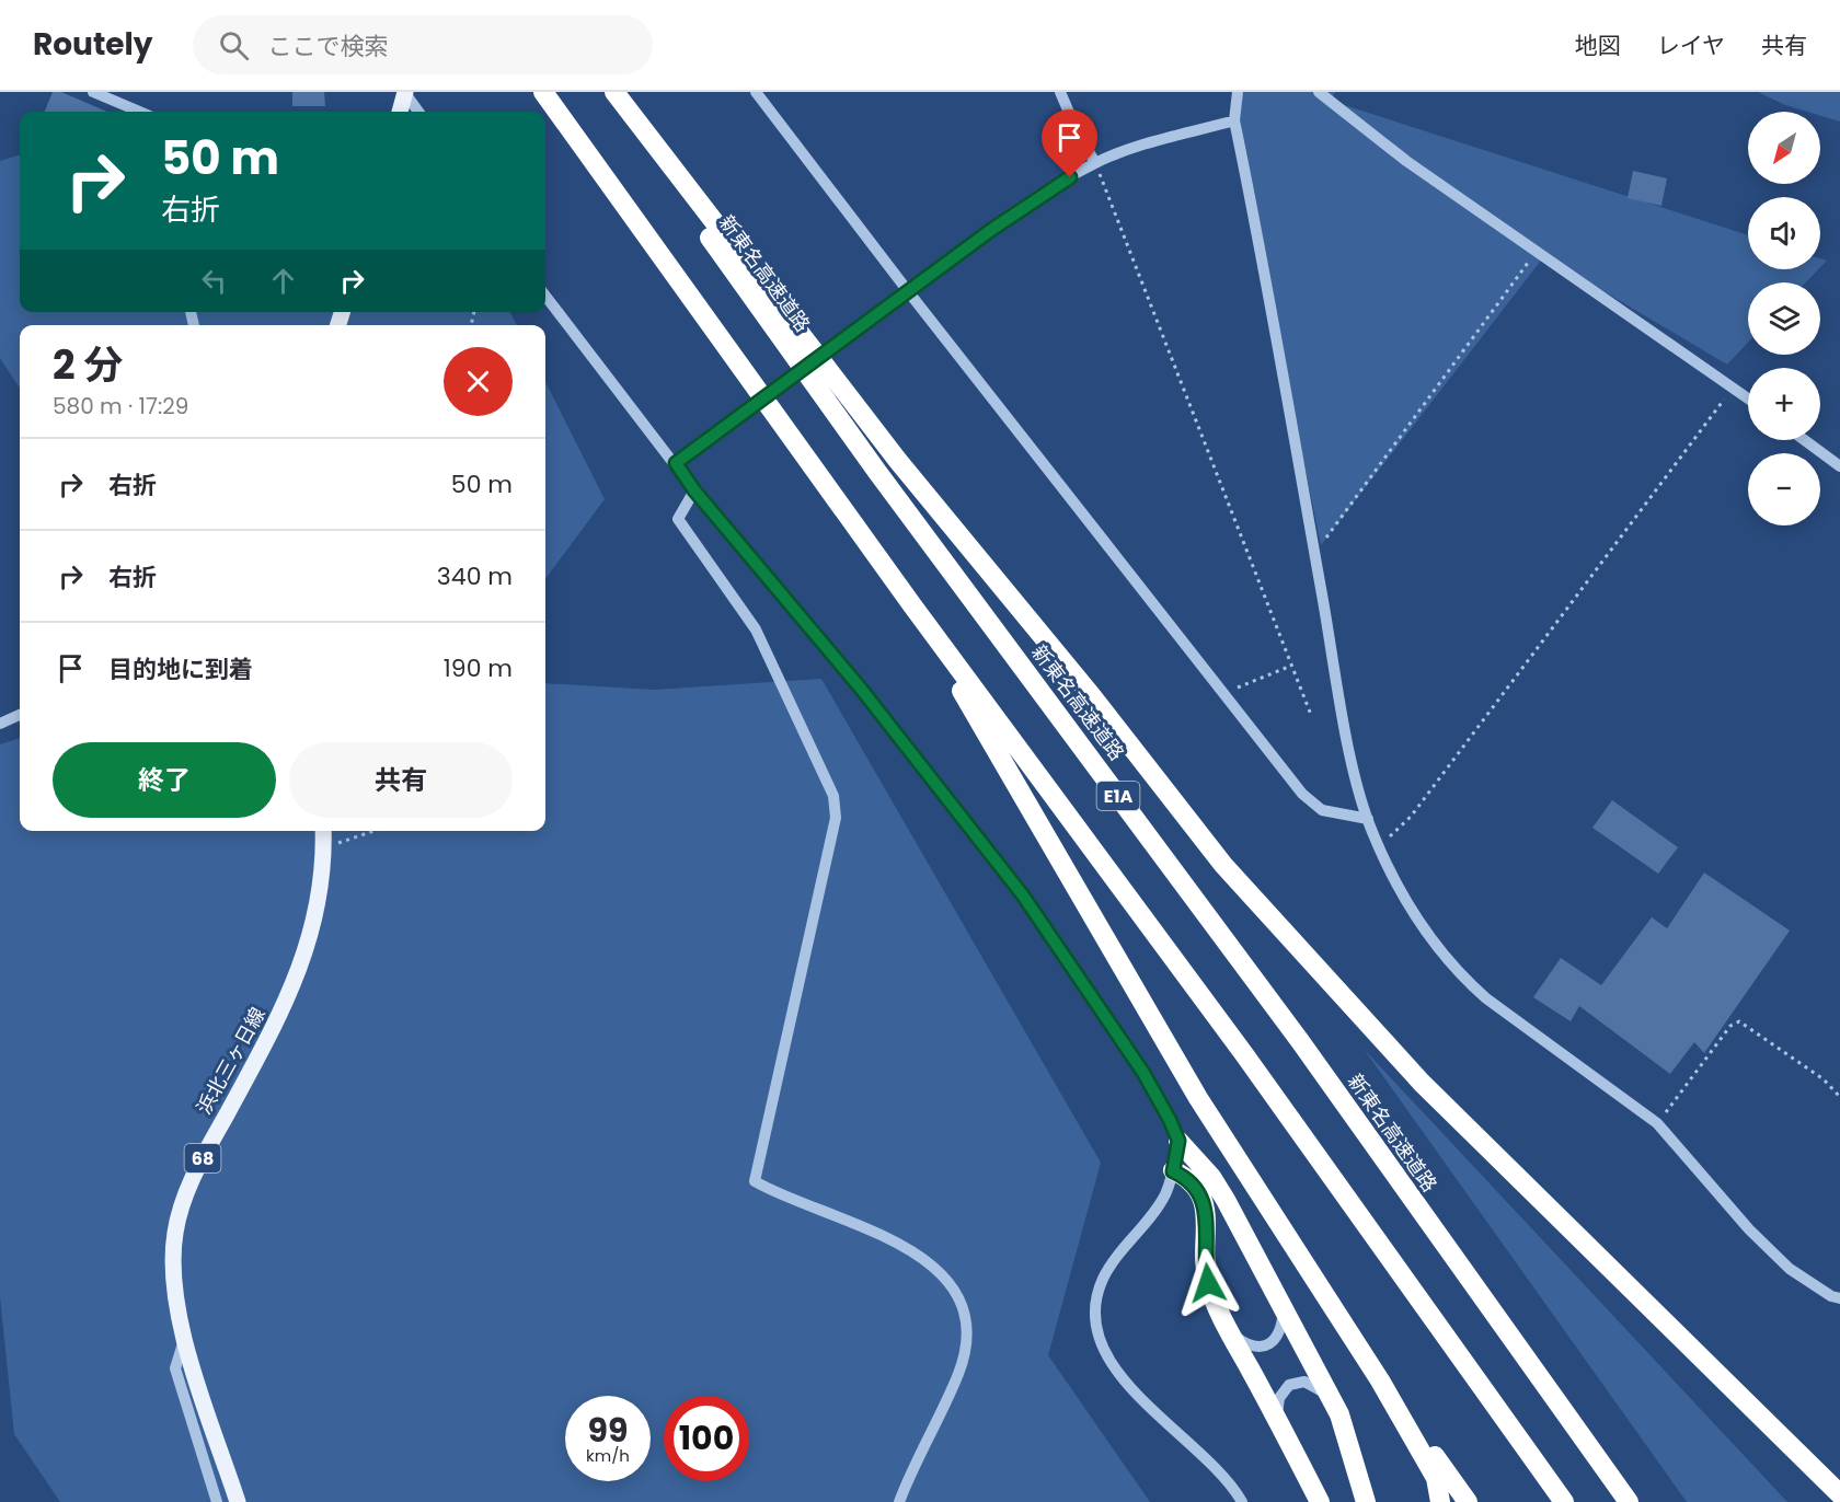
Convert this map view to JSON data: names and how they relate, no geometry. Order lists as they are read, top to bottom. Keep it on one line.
{"streets":{"highway":["新東名高速道路","E1A"],"main road":["浜北三ヶ日線","68"]},"north":"bottom left","page":{"header":"Routely","search":"ここで検索","nav":["地図","レイヤ","共有"],"map_buttons":["+","−"],"turn":["50 m","右折"],"heading":["2 分","580 m · 17:29"],"list":[{"name":"右折","value":"50 m"},{"name":"右折","value":"340 m"},{"name":"目的地に到着","value":"190 m"}],"buttons":["終了","共有"],"speed":"99 km/h","limit":"100"}}
